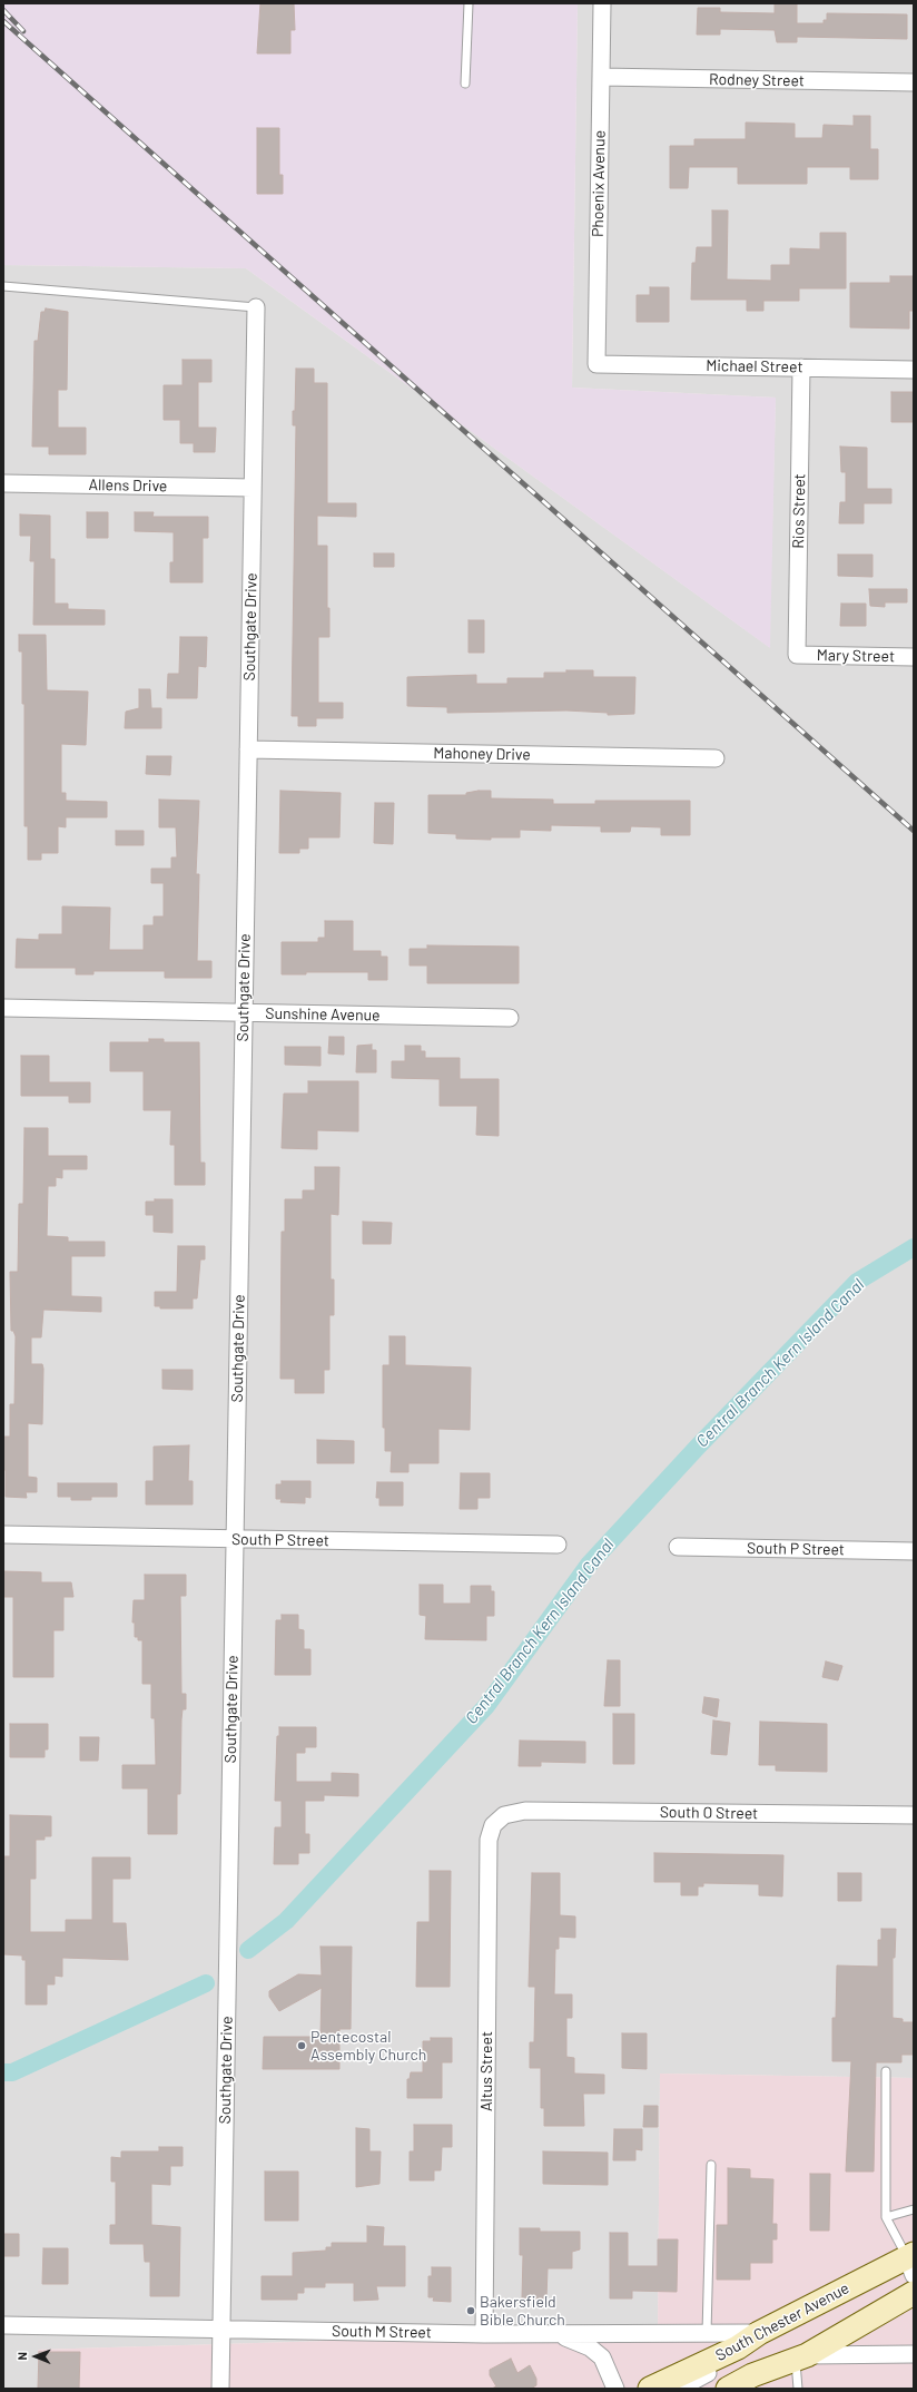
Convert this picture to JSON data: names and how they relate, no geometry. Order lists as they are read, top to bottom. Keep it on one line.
{"streets":{"main road":["South Chester Avenue"],"street":["Rodney Street","Phoenix Avenue","Michael Street","Allens Drive","Rios Street","Southgate Drive","Mary Street","Mahoney Drive","Sunshine Avenue","South P Street","South O Street","Altus Street","South M Street"]},"crossings":[["Rodney Street","Phoenix Avenue"],["Phoenix Avenue","Michael Street"],["Michael Street","Rios Street"],["Allens Drive","Southgate Drive"],["Rios Street","Mary Street"],["Southgate Drive","Mahoney Drive"],["Southgate Drive","Sunshine Avenue"],["Southgate Drive","South P Street"],["Southgate Drive","South M Street"],["South O Street","Altus Street"],["Altus Street","South M Street"],["South Chester Avenue","South M Street"]],"water":["Central Branch Kern Island Canal"],"places":["Pentecostal Assembly Church","Bakersfield Bible Church"],"north":"left"}
